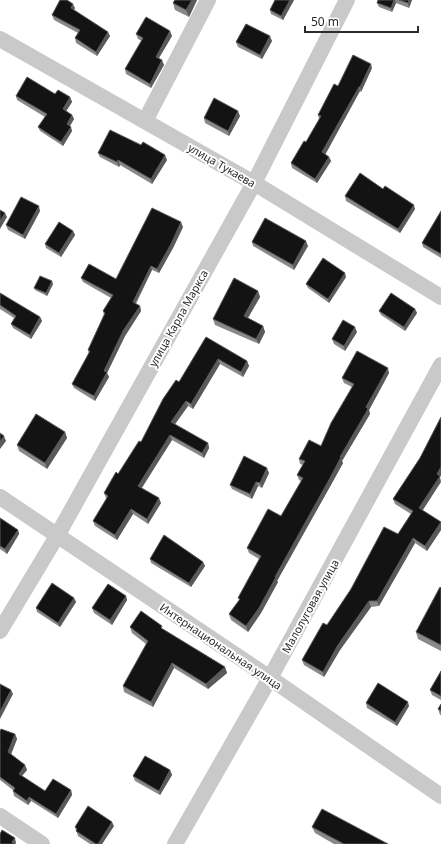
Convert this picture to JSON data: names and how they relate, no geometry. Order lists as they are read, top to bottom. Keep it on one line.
{"streets":{"street":["улица Тукаева","улица Карла Маркса","Малолуговая улица","Интернациональная улица"]},"crossings":[["улица Тукаева","улица Карла Маркса"],["улица Карла Маркса","Интернациональная улица"],["Малолуговая улица","Интернациональная улица"]],"scale_bar":"50 m"}
